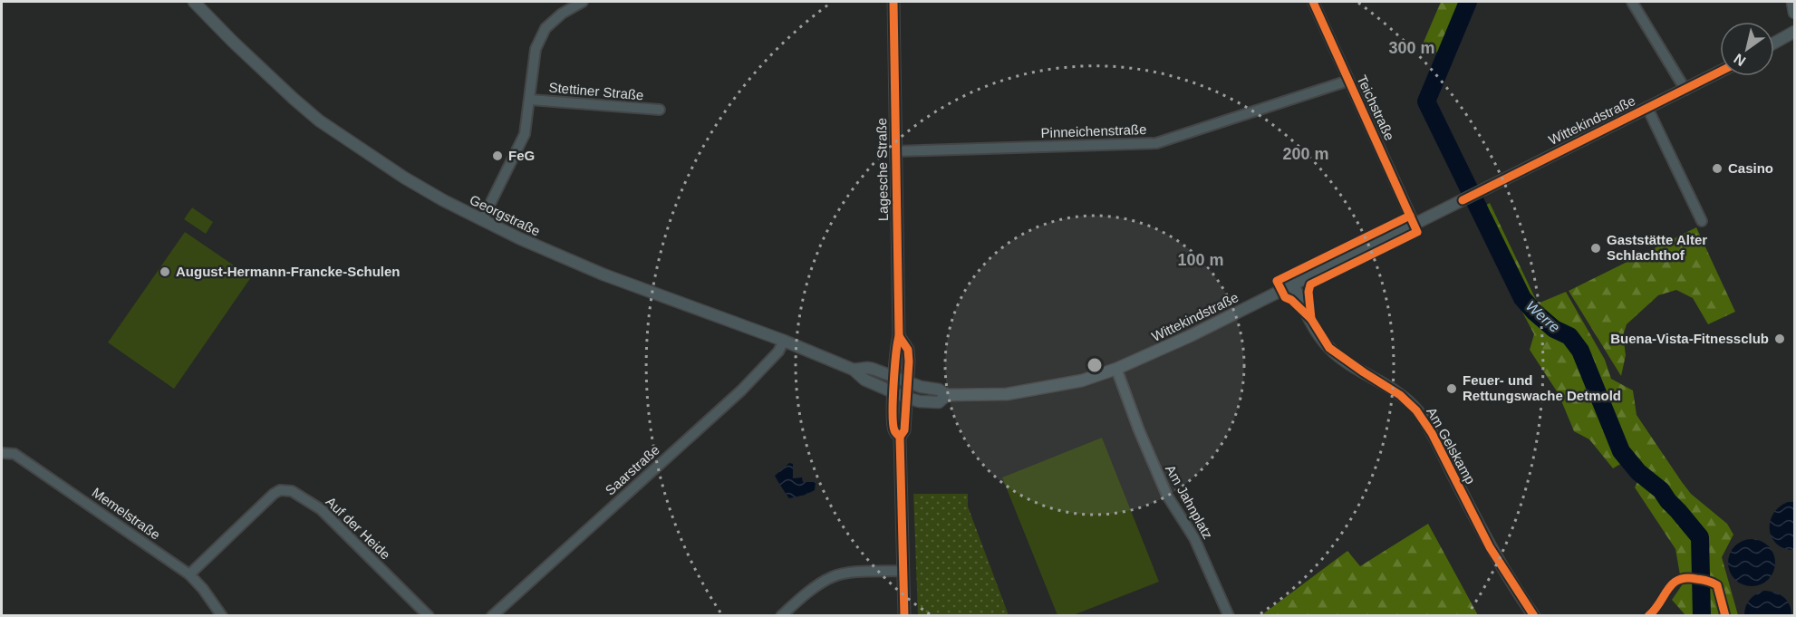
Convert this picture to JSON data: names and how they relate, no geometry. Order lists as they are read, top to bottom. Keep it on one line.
{"streets":{"street":["Stettiner Straße","Teichstraße","Wittekindstraße","Pinneichenstraße","Lagesche Straße","Georgstraße","Am Gelskamp","Saarstraße","Am Jahnplatz","Memelstraße","Auf der Heide"]},"crossings":[["Stettiner Straße","Georgstraße"],["Teichstraße","Wittekindstraße"],["Teichstraße","Pinneichenstraße"],["Wittekindstraße","Lagesche Straße"],["Wittekindstraße","Georgstraße"],["Wittekindstraße","Am Gelskamp"],["Wittekindstraße","Am Jahnplatz"],["Pinneichenstraße","Lagesche Straße"],["Lagesche Straße","Georgstraße"],["Georgstraße","Saarstraße"],["Memelstraße","Auf der Heide"]],"water":["Werre"],"places":["FeG","Casino","Gaststätte Alter Schlachthof","August-Hermann-Francke-Schulen","Buena-Vista-Fitnessclub","Feuer- und Rettungswache Detmold"],"north":"bottom left","rings":["300 m","200 m","100 m"]}
